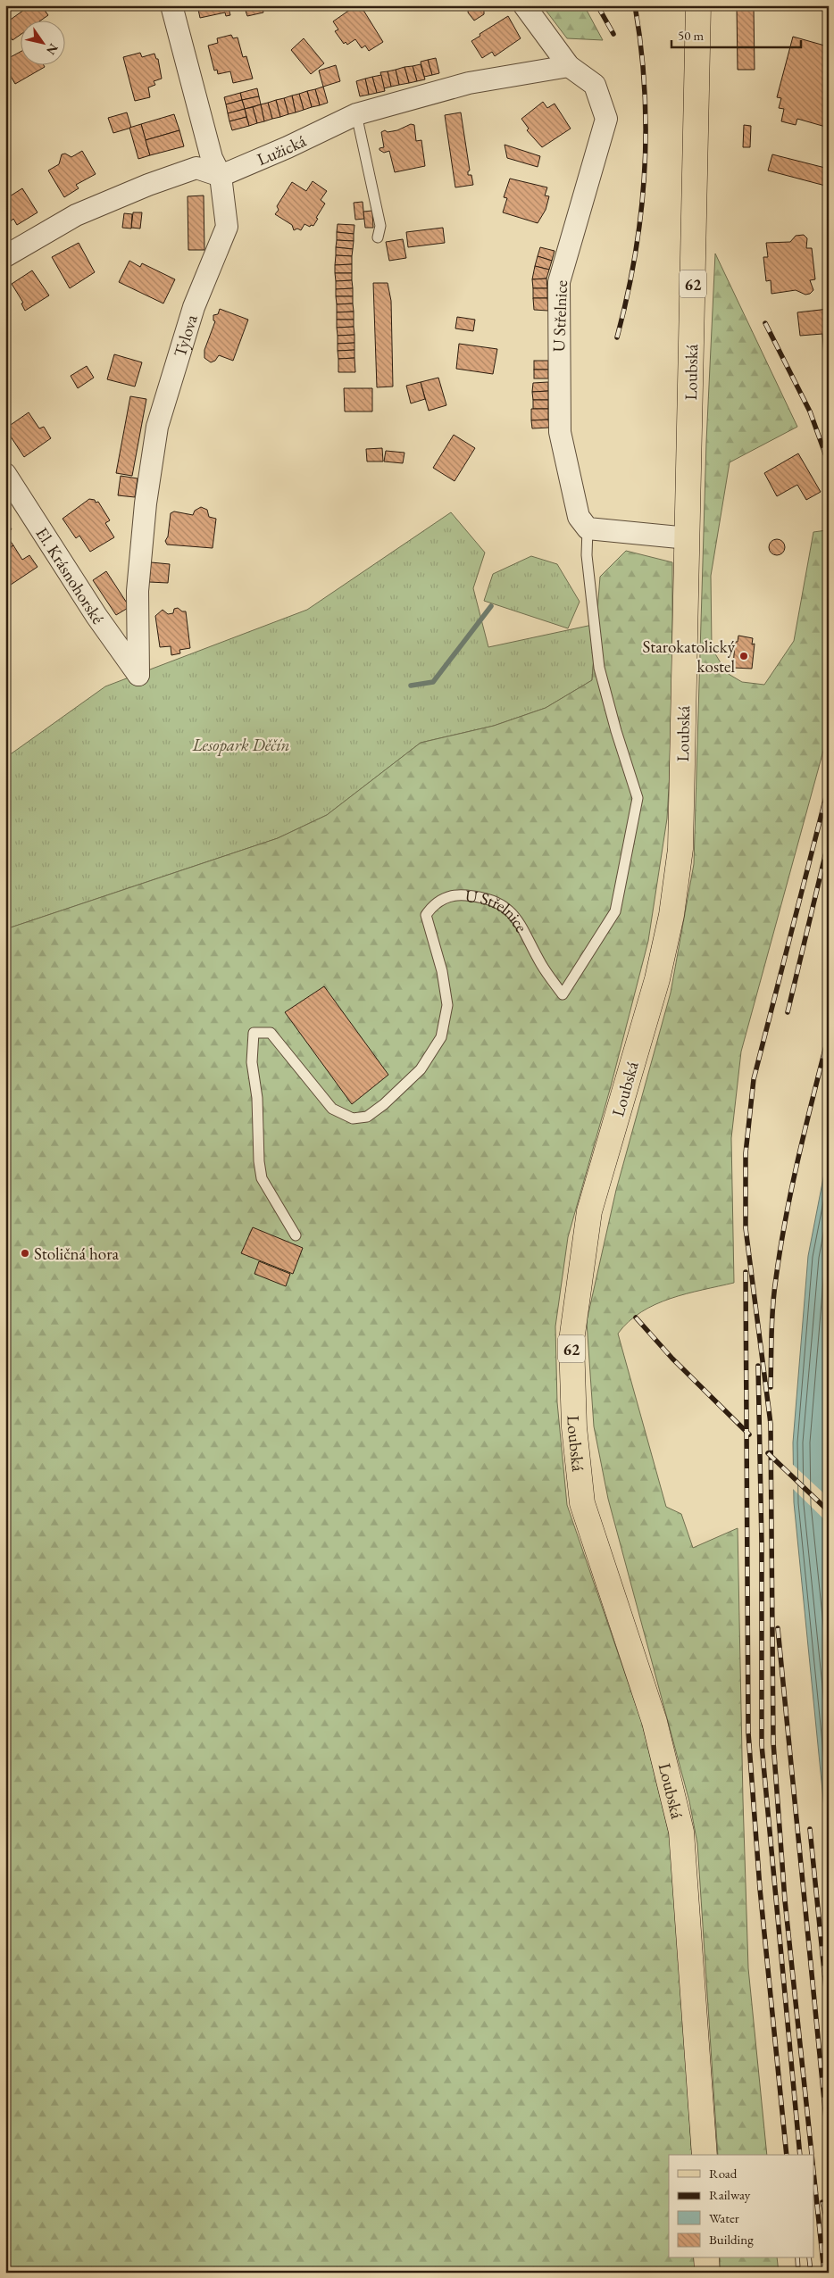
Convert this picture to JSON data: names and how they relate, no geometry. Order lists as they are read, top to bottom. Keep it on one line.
{"streets":{"main road":["62","Loubská"],"street":["Lužická","U Střelnice","Tylova","El. Krásnohorské"]},"crossings":[["Lužická","U Střelnice"],["Lužická","Tylova"],["Tylova","El. Krásnohorské"]],"parks":["Lesopark Děčín"],"places":["Starokatolický kostel","Stoličná hora"],"legend":["Road","Railway","Water","Building"],"scale_bar":"50 m","north":"bottom right"}
